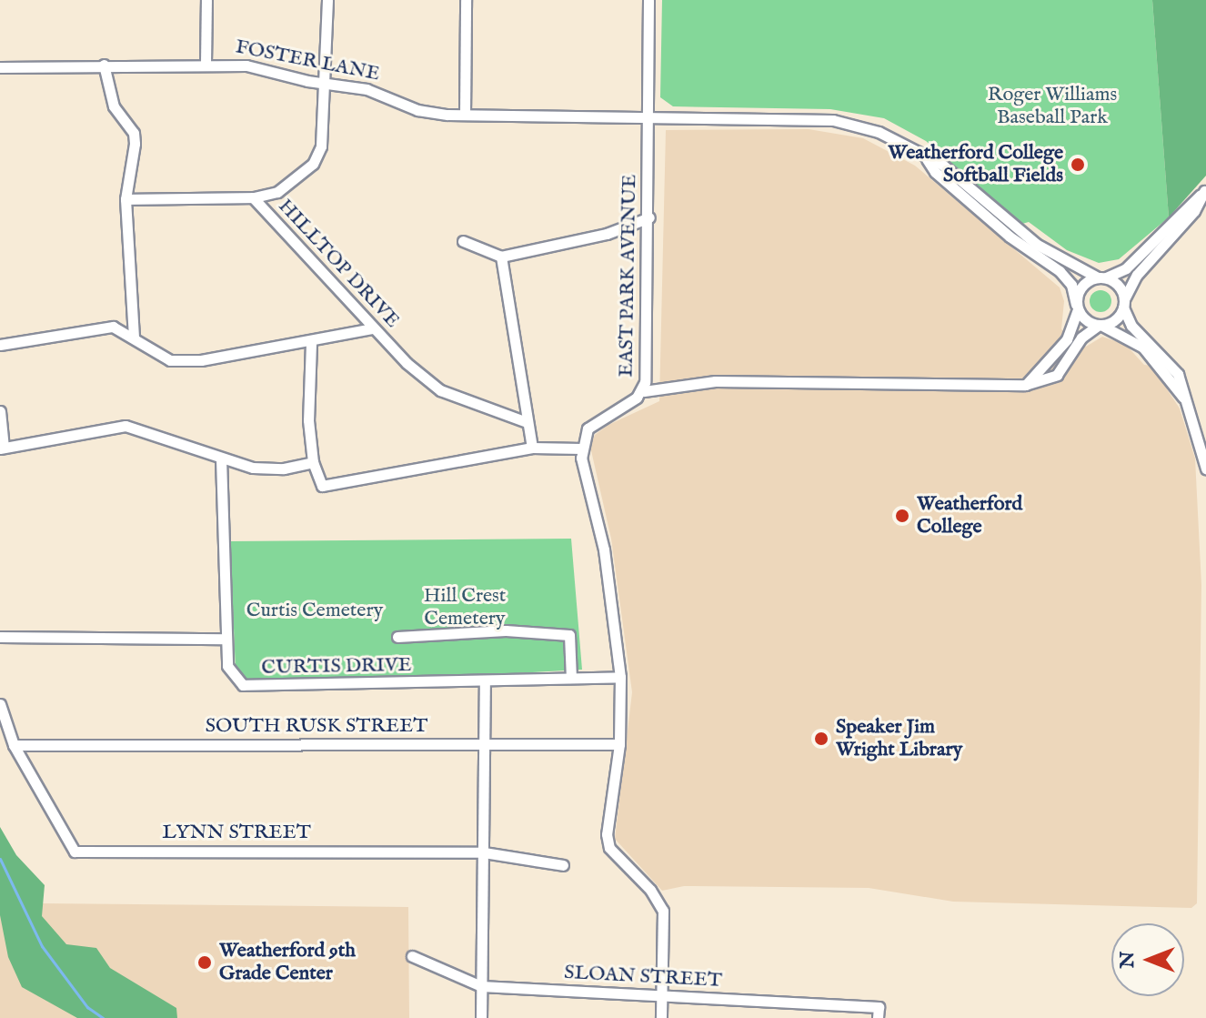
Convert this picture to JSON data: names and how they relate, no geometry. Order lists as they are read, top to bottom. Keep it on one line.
{"streets":{"street":["FOSTER LANE","HILLTOP DRIVE","EAST PARK AVENUE","CURTIS DRIVE","SOUTH RUSK STREET","LYNN STREET","SLOAN STREET"]},"crossings":[["FOSTER LANE","HILLTOP DRIVE"],["FOSTER LANE","EAST PARK AVENUE"],["SOUTH RUSK STREET","LYNN STREET"]],"parks":["Roger Williams Baseball Park","Hill Crest Cemetery","Curtis Cemetery"],"places":["Weatherford College Softball Fields","Weatherford College","Speaker Jim Wright Library","Weatherford 9th Grade Center"],"north":"left"}
